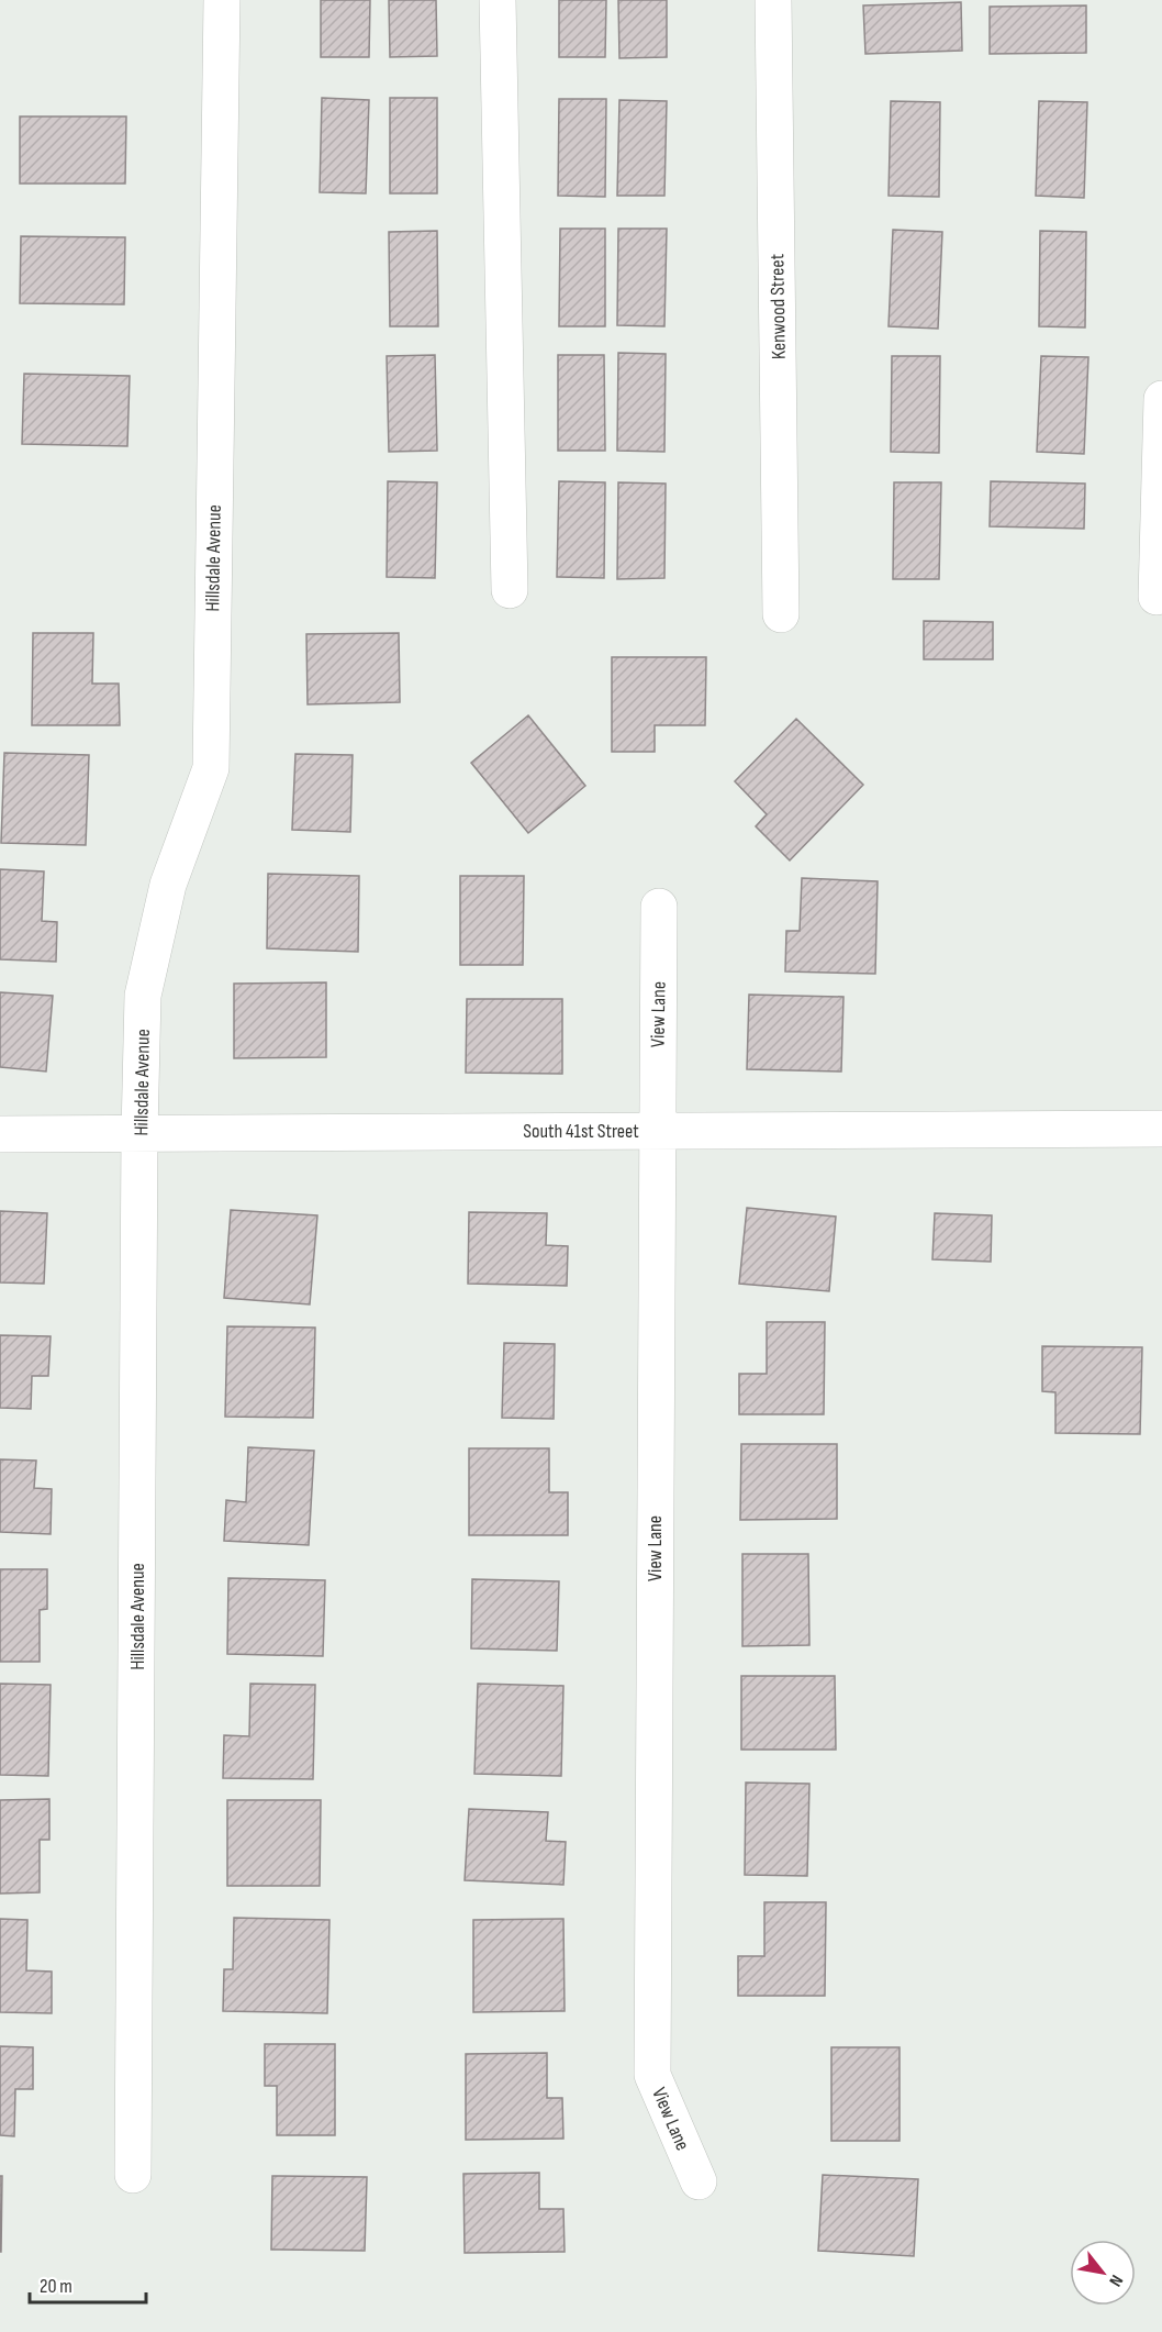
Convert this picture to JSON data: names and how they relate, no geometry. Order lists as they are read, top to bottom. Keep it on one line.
{"streets":{"street":["Kenwood Street","Hillsdale Avenue","View Lane","South 41st Street"]},"crossings":[["Hillsdale Avenue","South 41st Street"],["View Lane","South 41st Street"]],"scale_bar":"20 m","north":"bottom right"}
